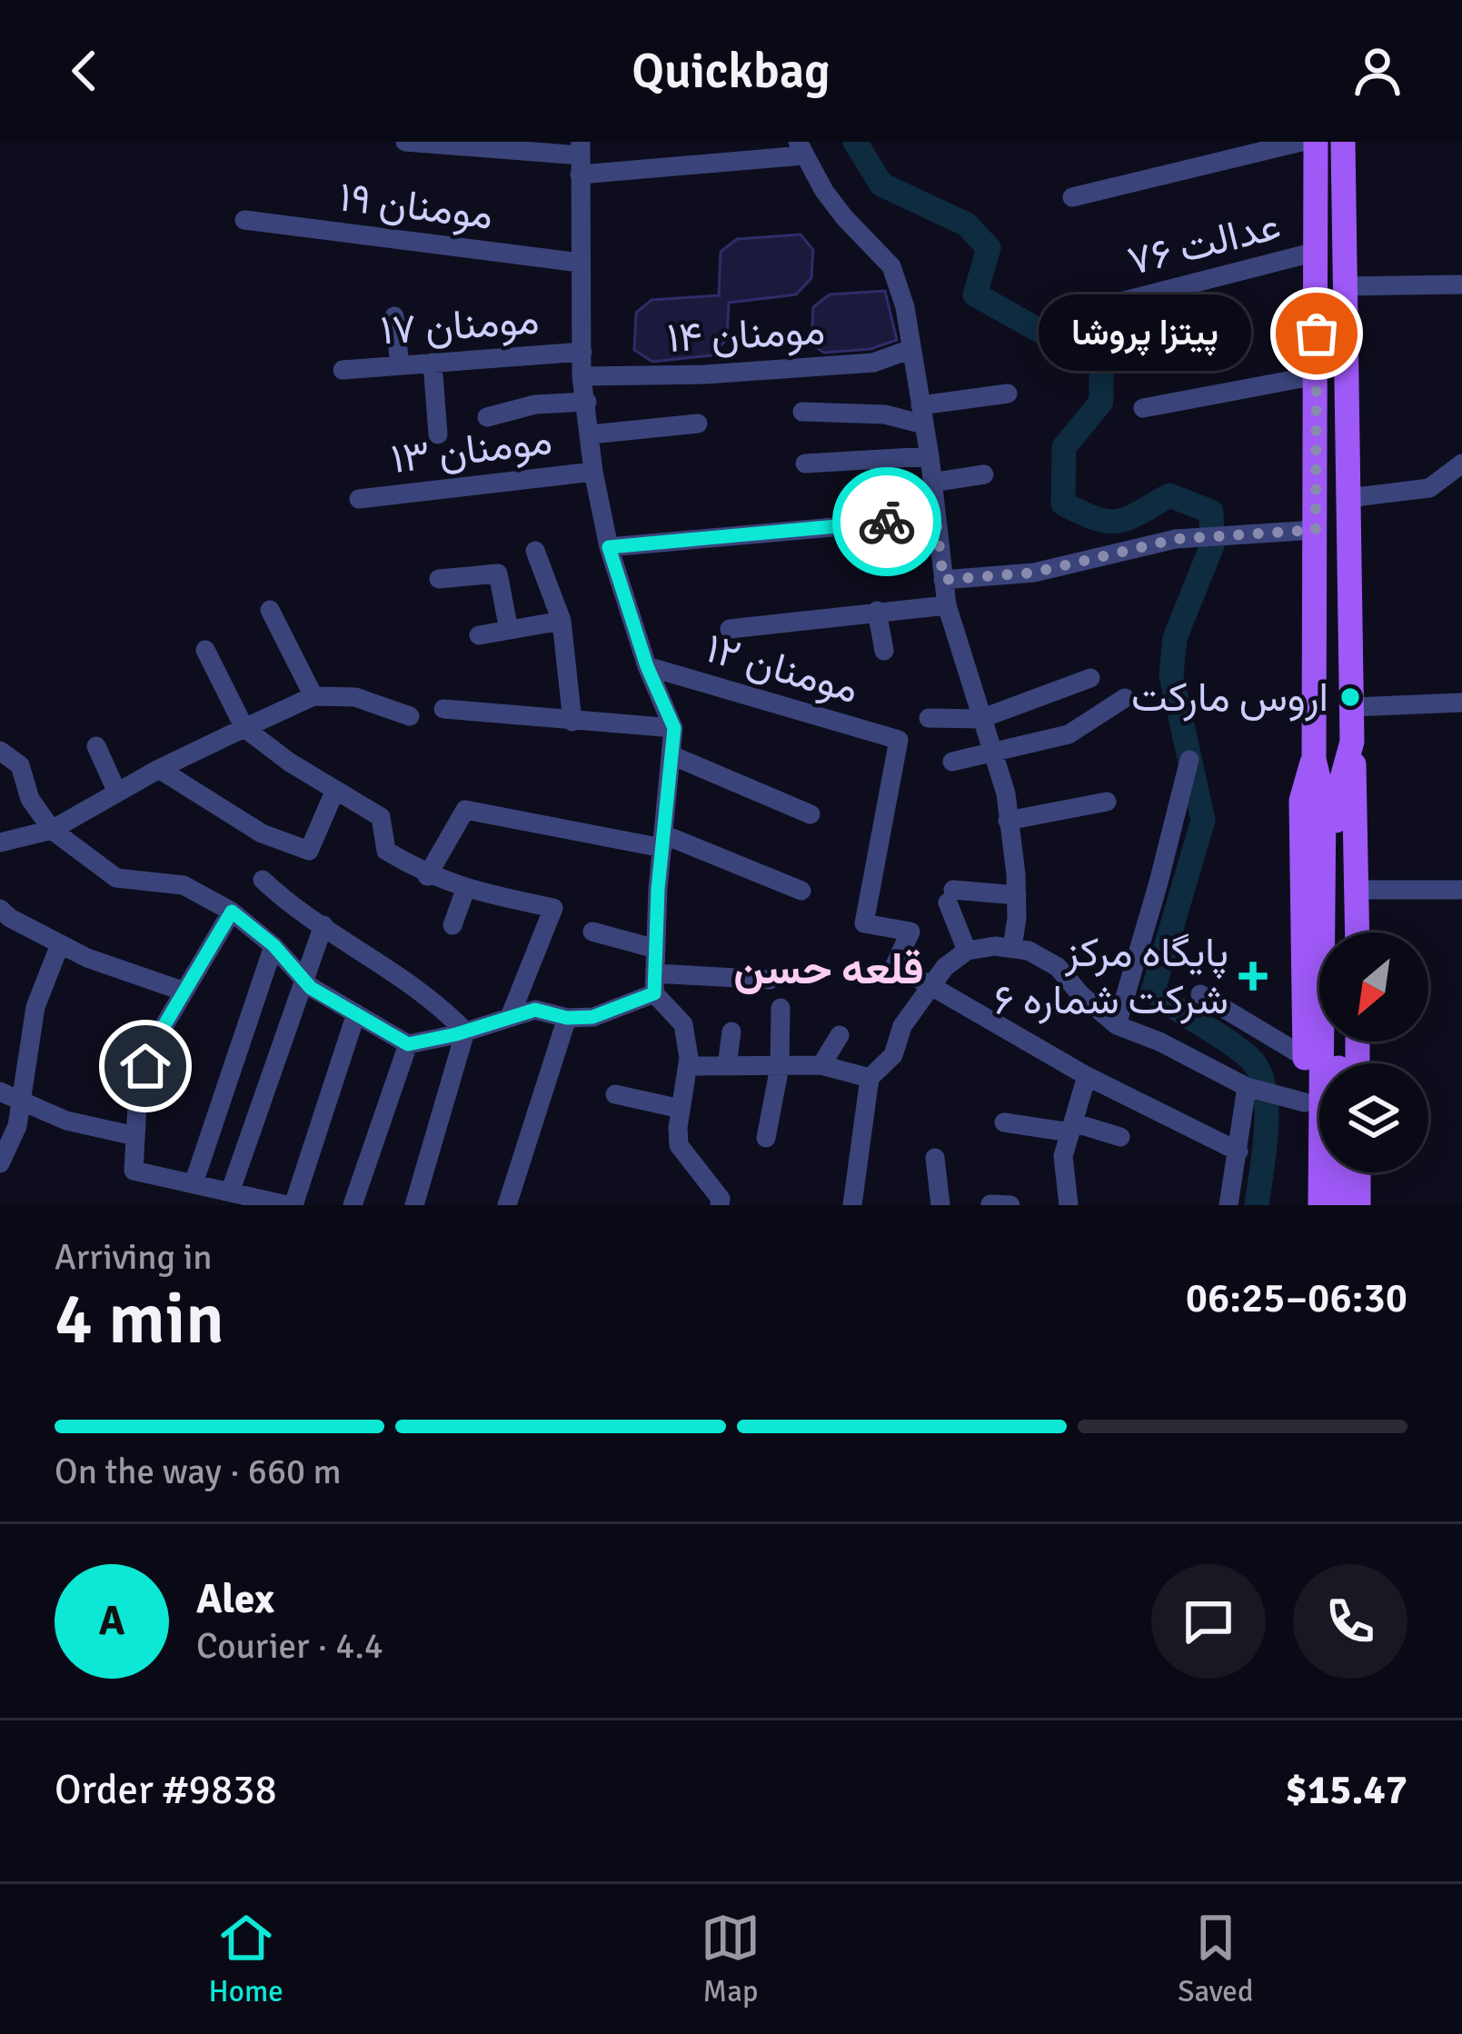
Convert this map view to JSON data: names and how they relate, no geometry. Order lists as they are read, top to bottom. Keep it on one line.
{"streets":{"street":["مومنان ۱۹","عدالت ۷۶","مومنان ۱۷","مومنان ۱۴","مومنان ۱۳","مومنان ۱۲"]},"districts":["قلعه حسن"],"places":{"other":["پیتزا پروشا","اروس مارکت"],"health":["پایگاه مرکز شرکت شماره ۶"]},"north":"bottom left","page":{"header":"Quickbag","bubble":"پیتزا پروشا","heading":["4 min","Arriving in","06:25–06:30"],"panel":["Alex","Courier · 4.4","Order #9838","$15.47"],"bar":"On the way · 660 m","round":"A","tabs":["Home","Map","Saved"]}}
